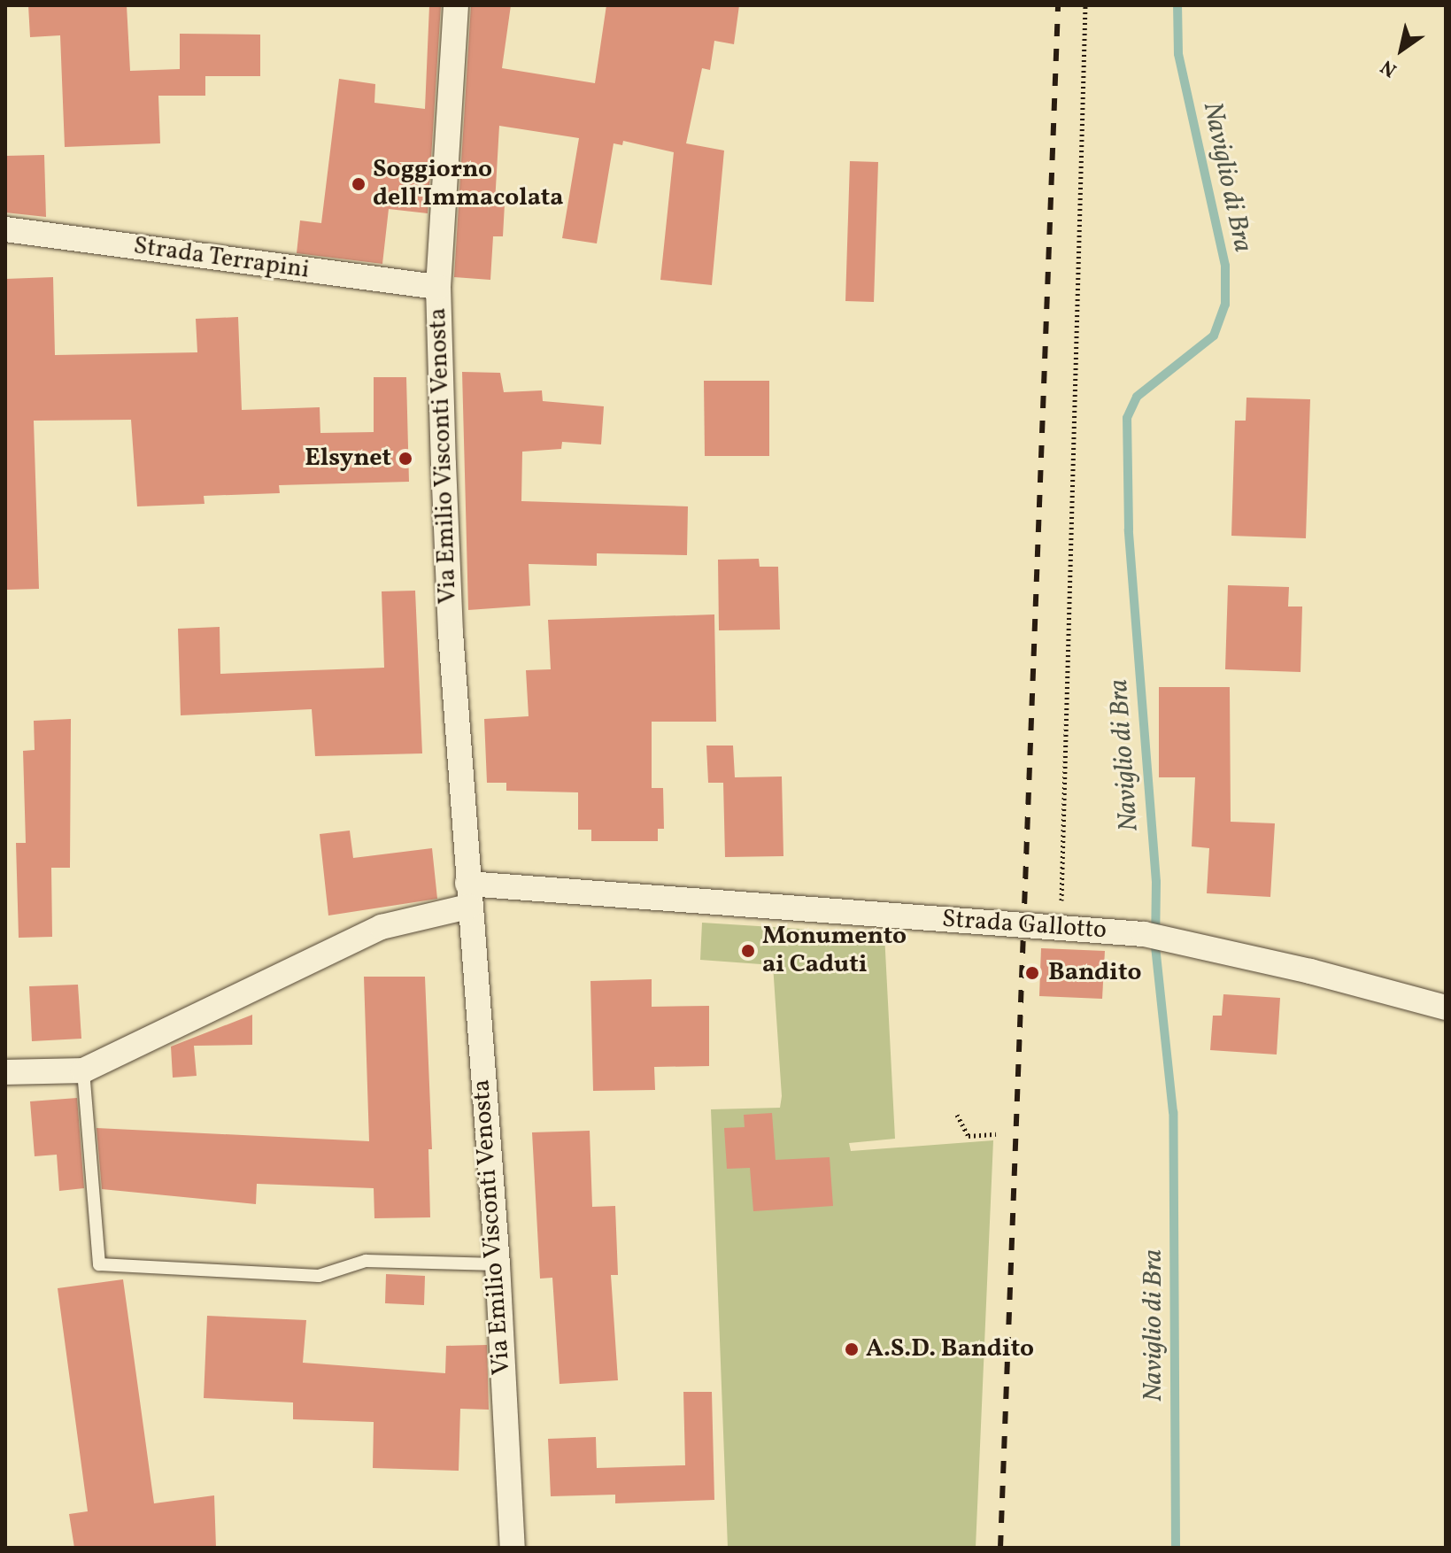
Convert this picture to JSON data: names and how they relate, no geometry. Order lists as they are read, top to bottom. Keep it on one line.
{"streets":{"street":["Strada Terrapini","Via Emilio Visconti Venosta","Strada Gallotto"]},"crossings":[["Strada Terrapini","Via Emilio Visconti Venosta"],["Via Emilio Visconti Venosta","Strada Gallotto"]],"water":["Naviglio di Bra"],"places":["Soggiorno dell'Immacolata","Elsynet","Monumento ai Caduti","Bandito","A.S.D. Bandito"],"north":"bottom left"}
